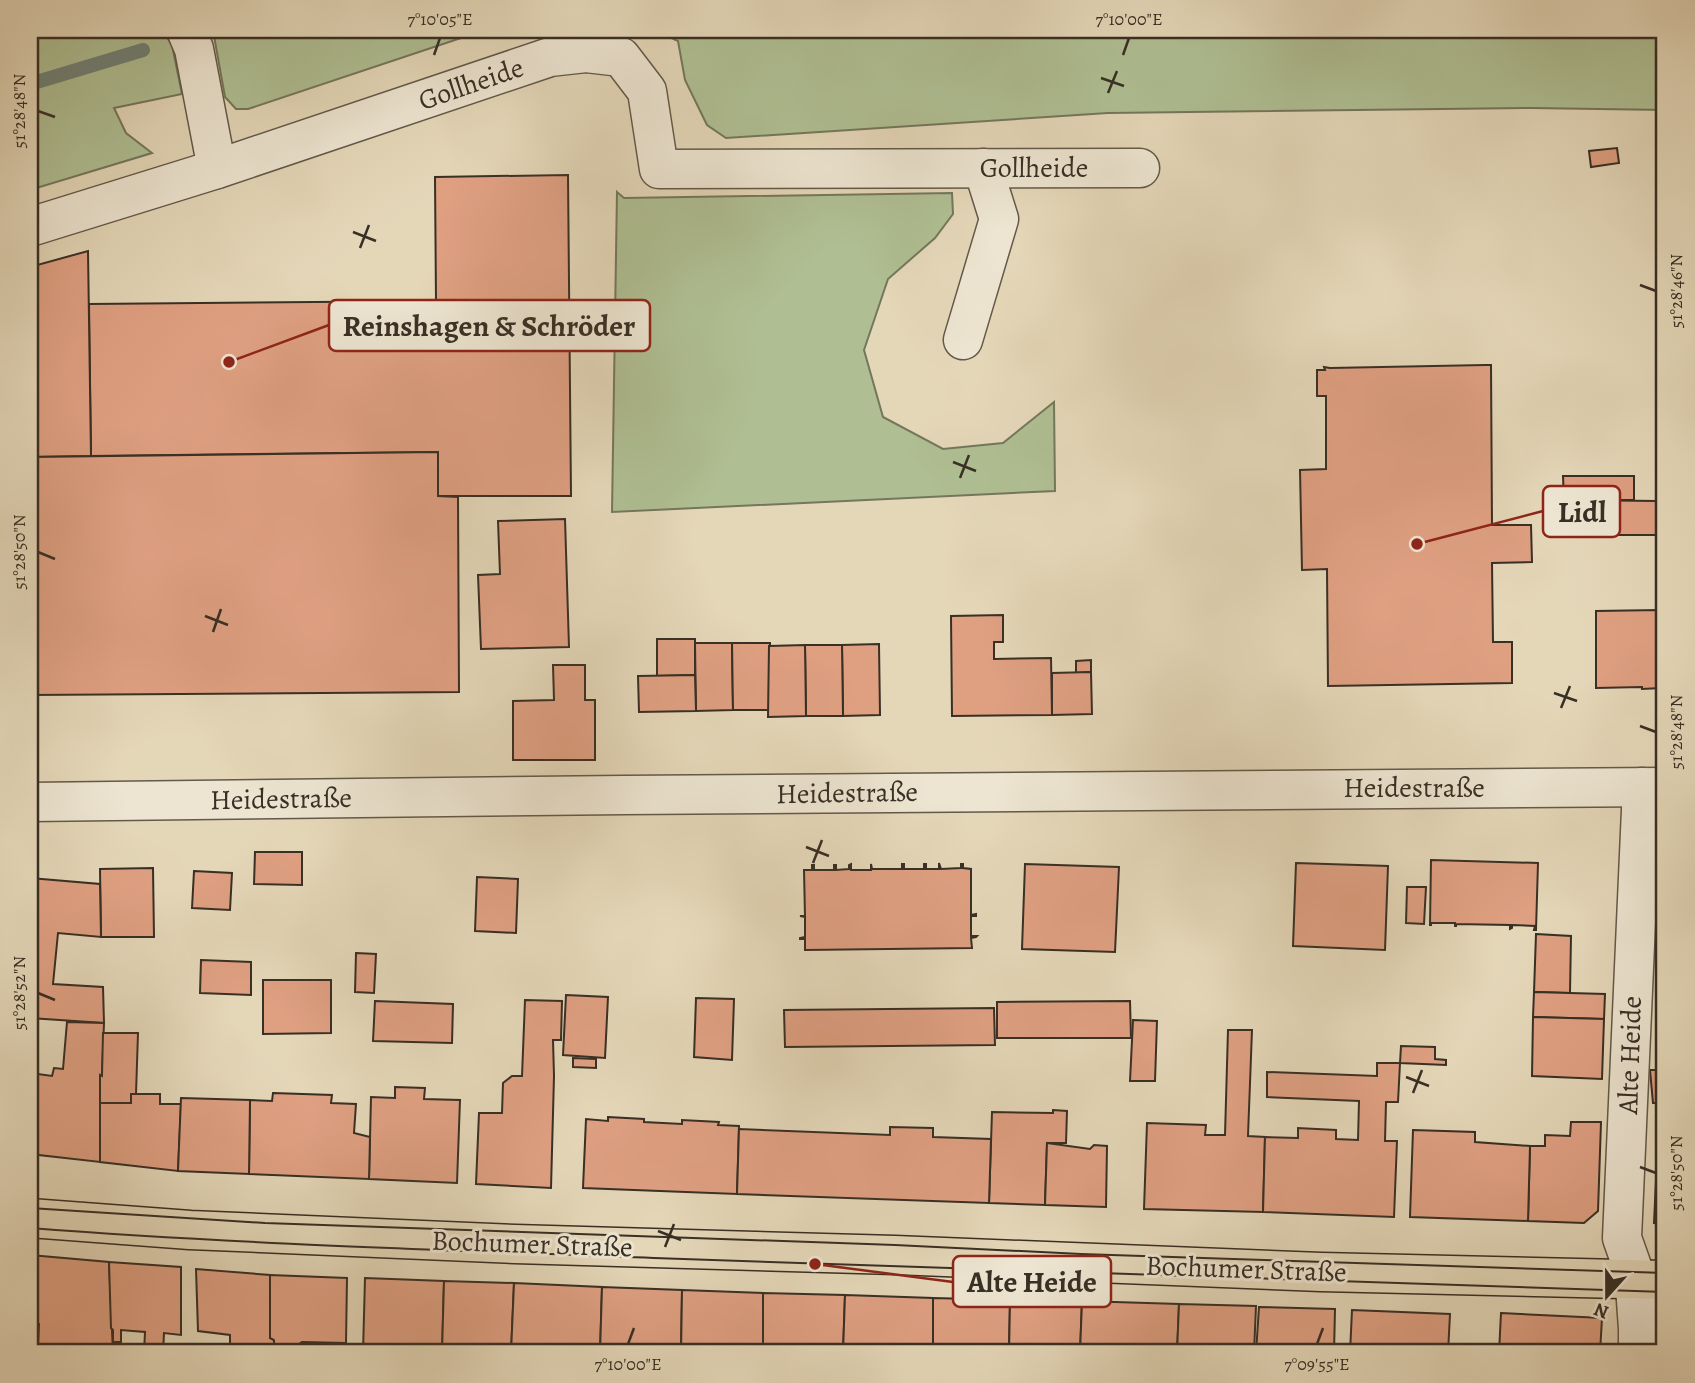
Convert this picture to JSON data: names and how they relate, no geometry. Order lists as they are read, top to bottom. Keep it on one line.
{"streets":{"main road":["Bochumer Straße"],"street":["Gollheide","Heidestraße","Alte Heide"]},"crossings":[["Heidestraße","Alte Heide"],["Alte Heide","Bochumer Straße"]],"places":["Reinshagen & Schröder","Lidl","Alte Heide"],"north":"bottom","coordinates":["7°10'05\"E","7°10'00\"E","51°28'48\"N","51°28'46\"N","51°28'50\"N","51°28'52\"N","7°09'55\"E"]}
